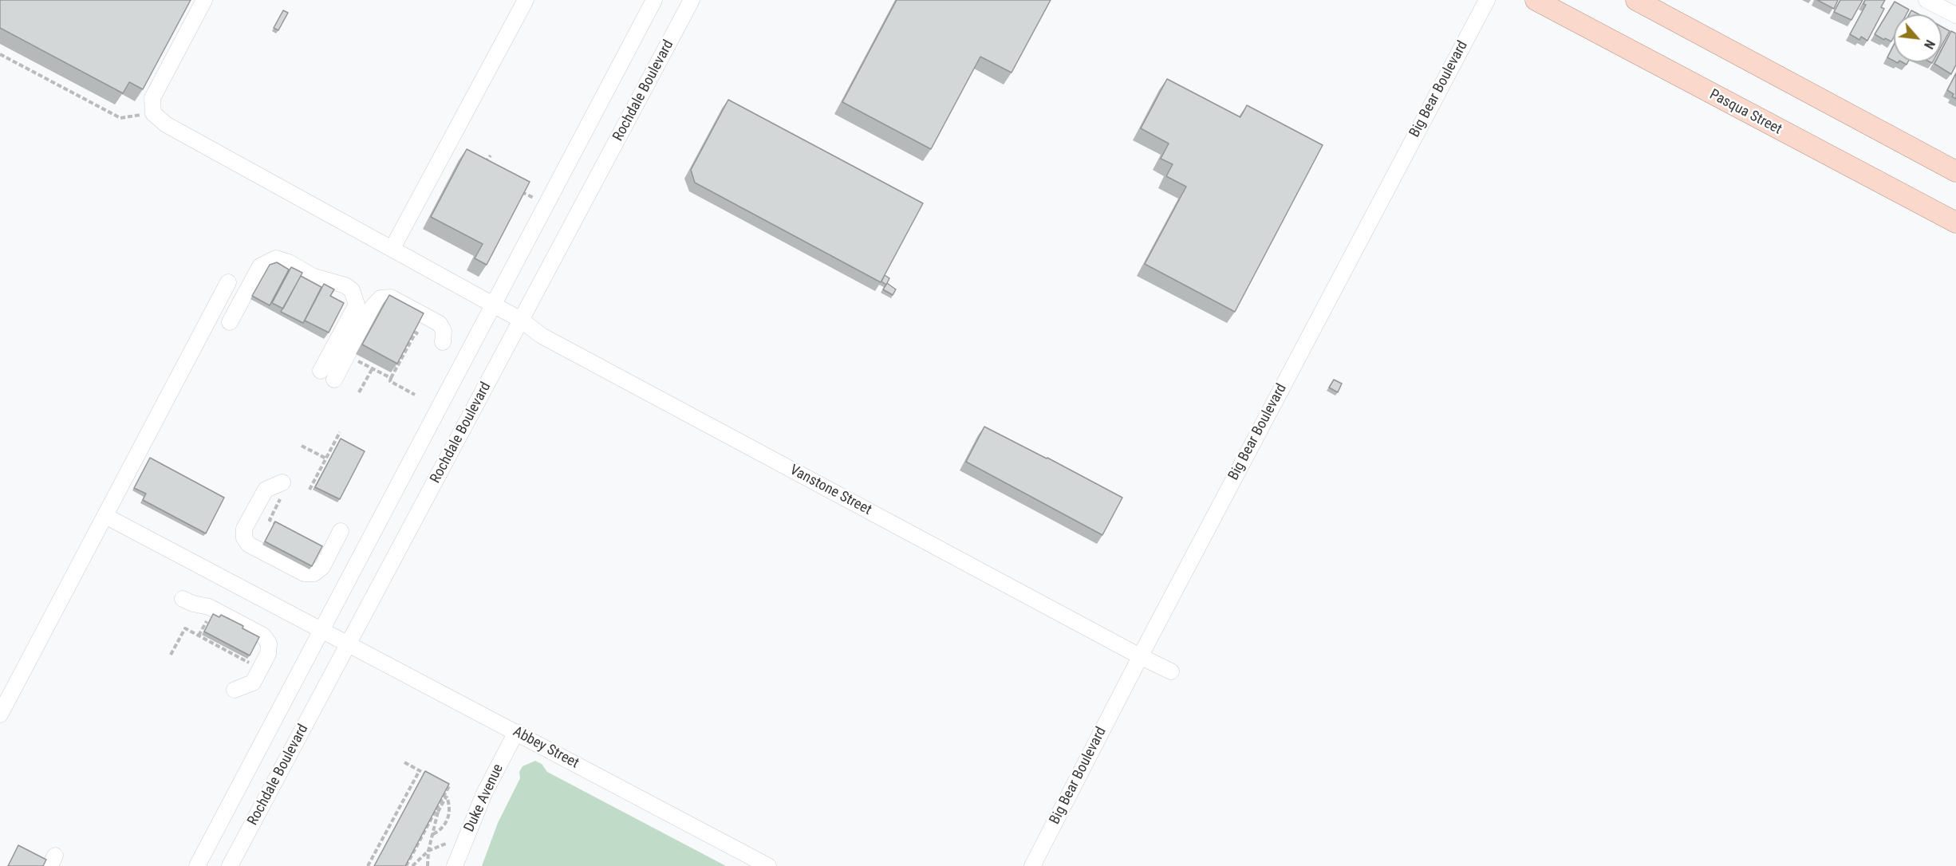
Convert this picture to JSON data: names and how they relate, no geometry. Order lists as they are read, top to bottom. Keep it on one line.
{"streets":{"main road":["Pasqua Street"],"street":["Big Bear Boulevard","Rochdale Boulevard","Vanstone Street","Abbey Street","Duke Avenue"]},"crossings":[["Big Bear Boulevard","Vanstone Street"],["Rochdale Boulevard","Vanstone Street"],["Rochdale Boulevard","Abbey Street"],["Abbey Street","Duke Avenue"]],"north":"bottom right"}
